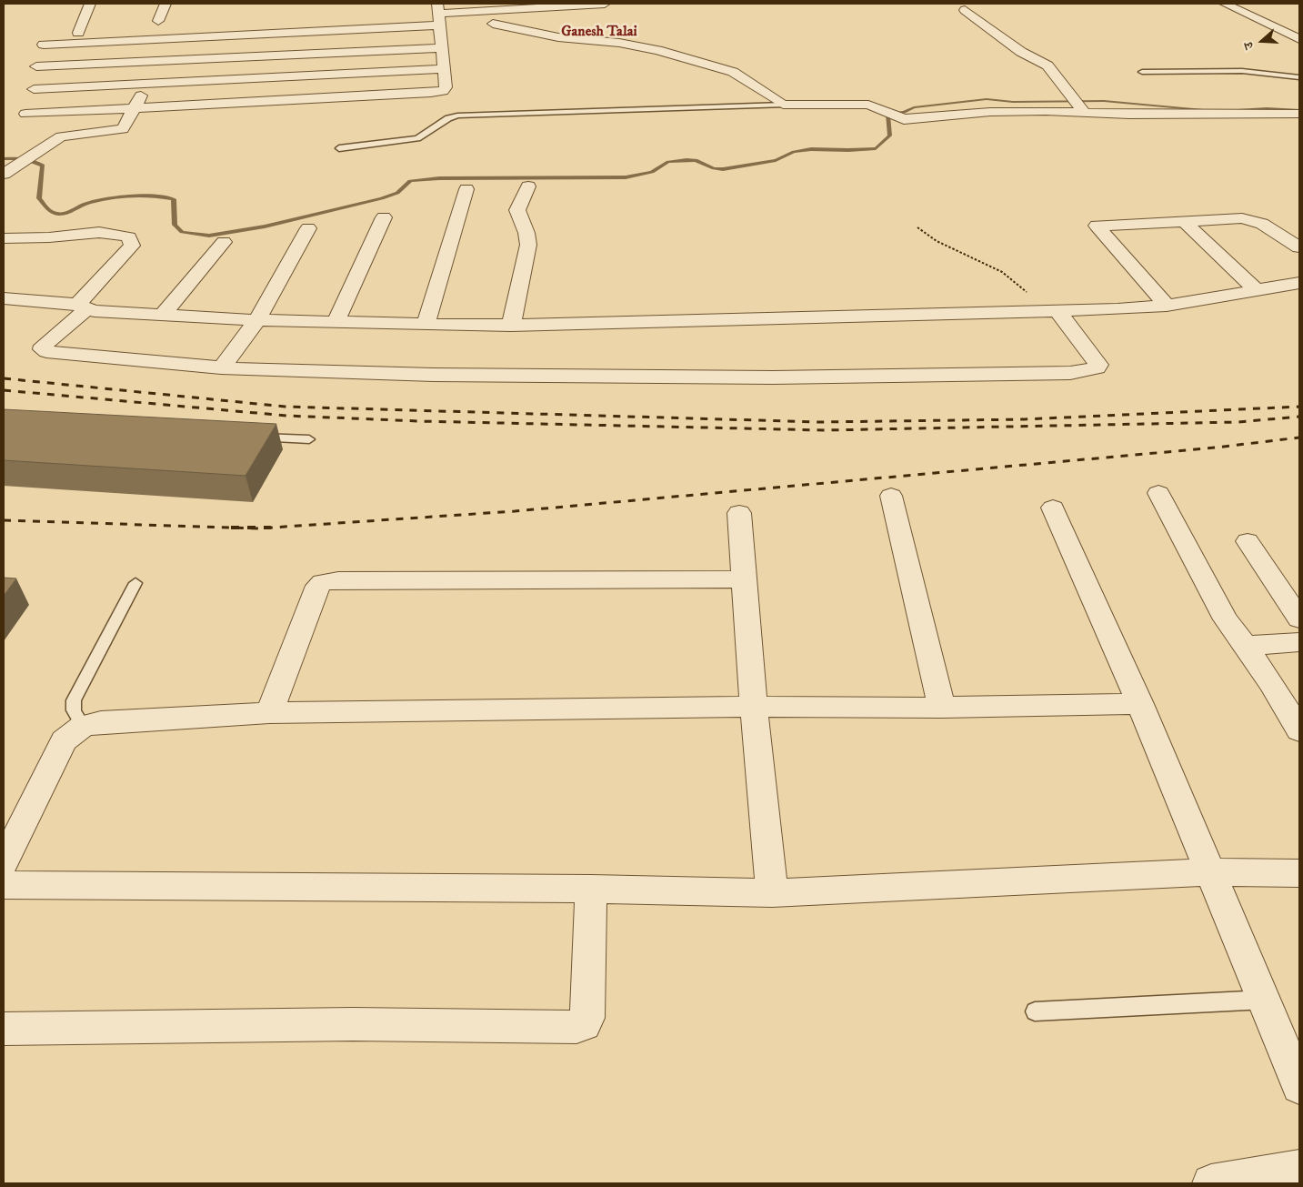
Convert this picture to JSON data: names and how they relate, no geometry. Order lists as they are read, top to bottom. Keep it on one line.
{"districts":["Ganesh Talai"],"north":"left"}
